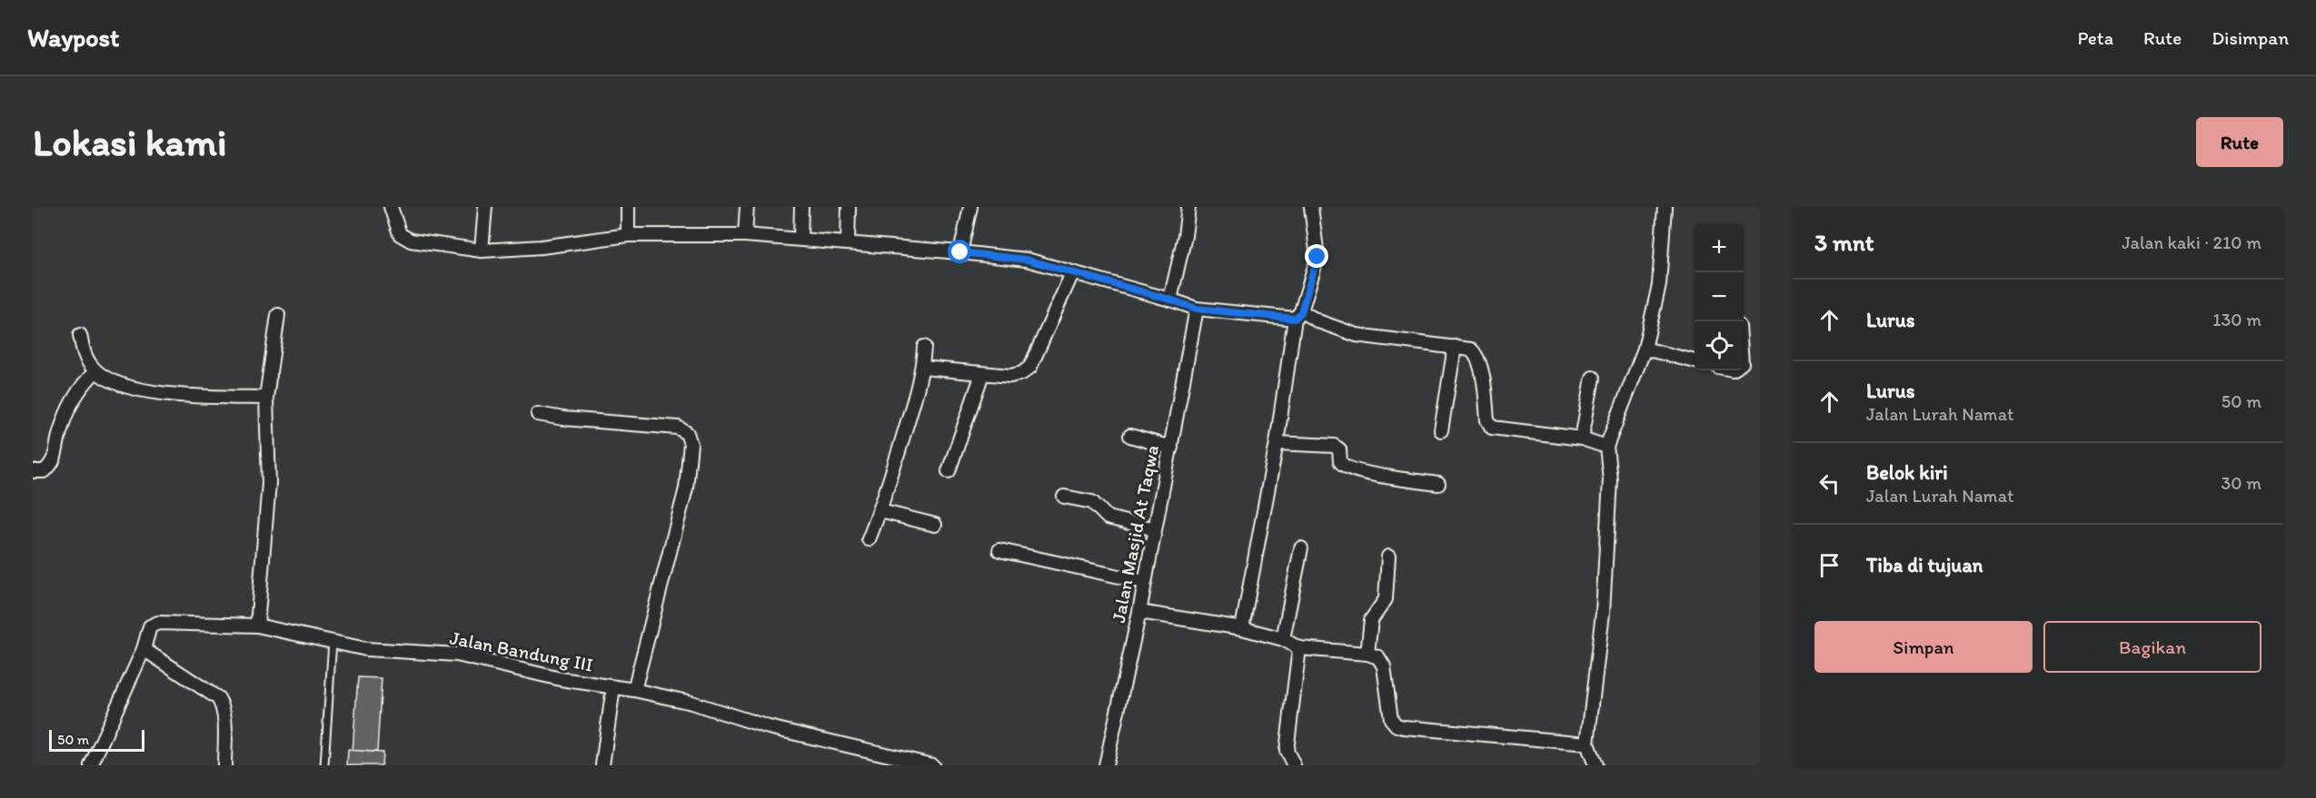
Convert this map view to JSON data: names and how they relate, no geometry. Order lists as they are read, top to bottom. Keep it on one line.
{"streets":{"street":["Jalan Masjid At Taqwa","Jalan Bandung III"]},"scale_bar":"50 m","page":{"header":"Waypost","nav":["Peta","Rute","Disimpan"],"buttons":["Rute",["Simpan","Bagikan"]],"title":"Lokasi kami","heading":["3 mnt","Jalan kaki · 210 m"],"map_buttons":["+","−"],"list":[["Lurus","130 m"],["Lurus","Jalan Lurah Namat","50 m"],["Belok kiri","Jalan Lurah Namat","30 m"],"Tiba di tujuan"],"scale":"50 m"}}
